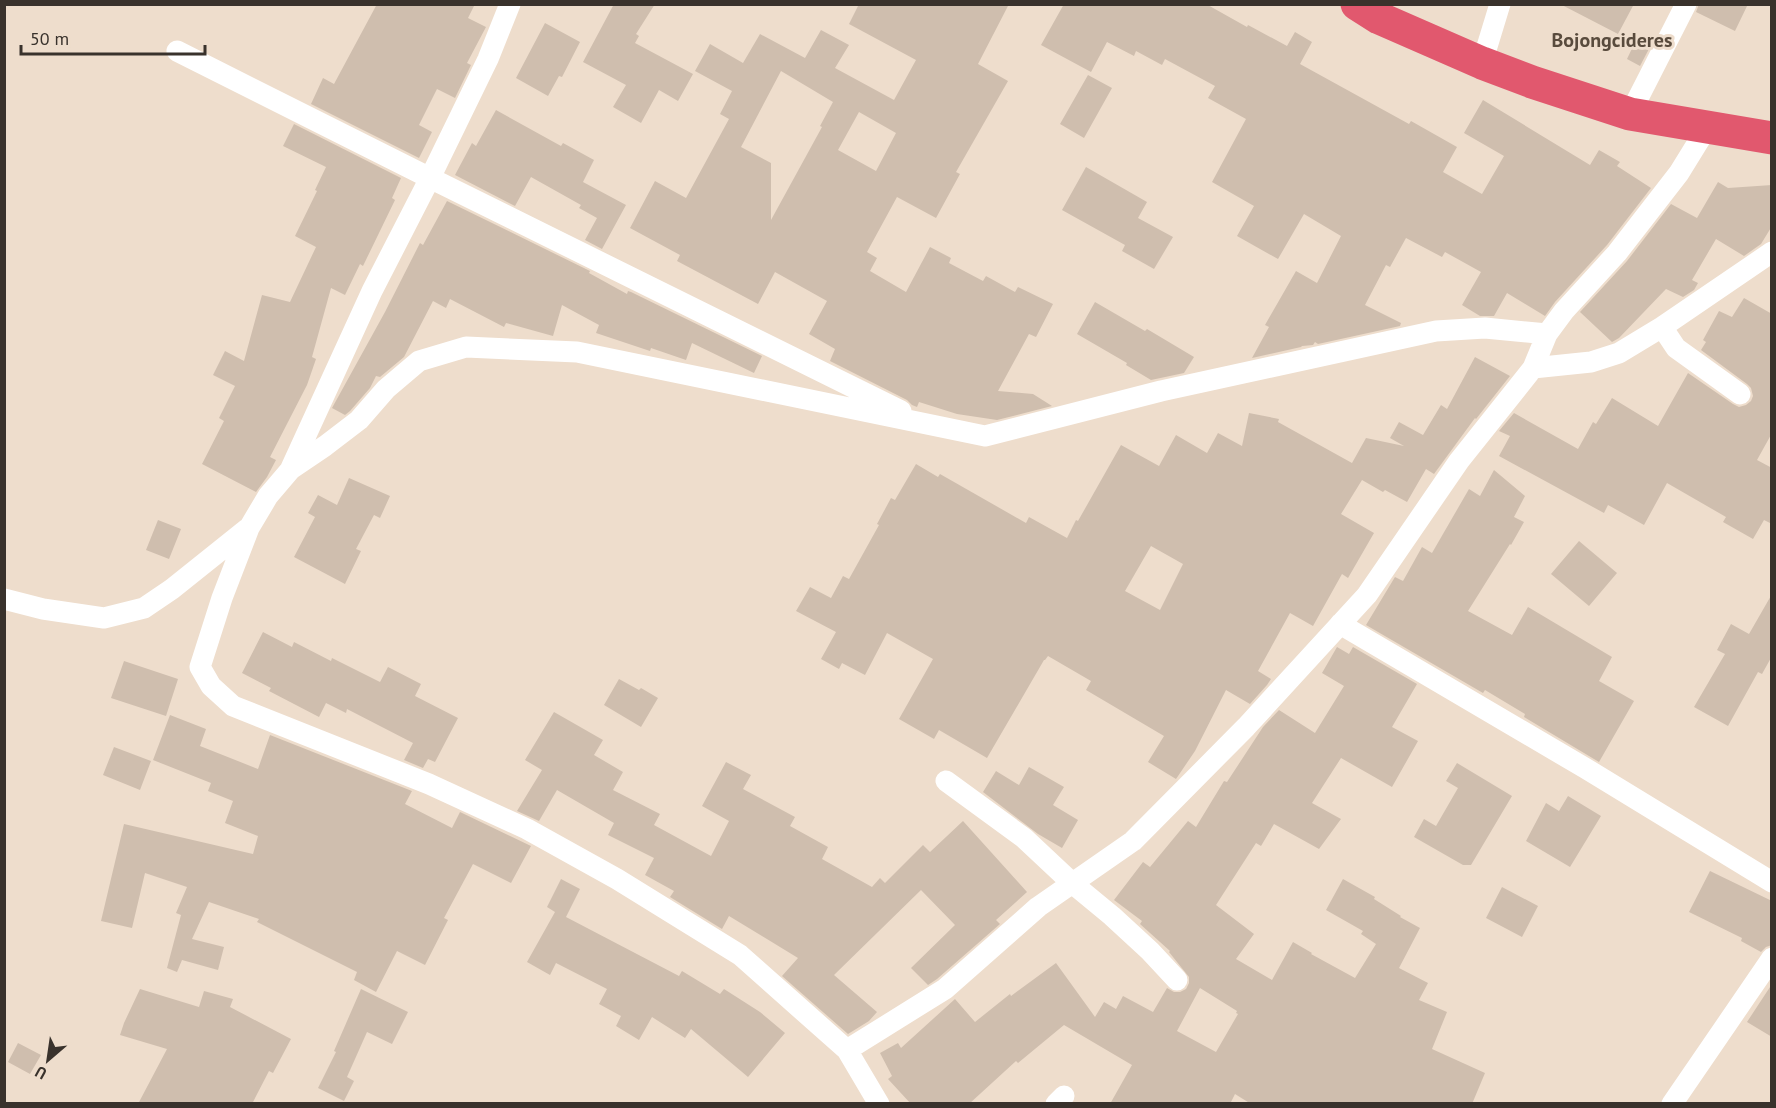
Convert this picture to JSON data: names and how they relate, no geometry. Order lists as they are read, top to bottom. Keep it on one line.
{"districts":["Bojongcideres"],"scale_bar":"50 m","north":"bottom left"}
